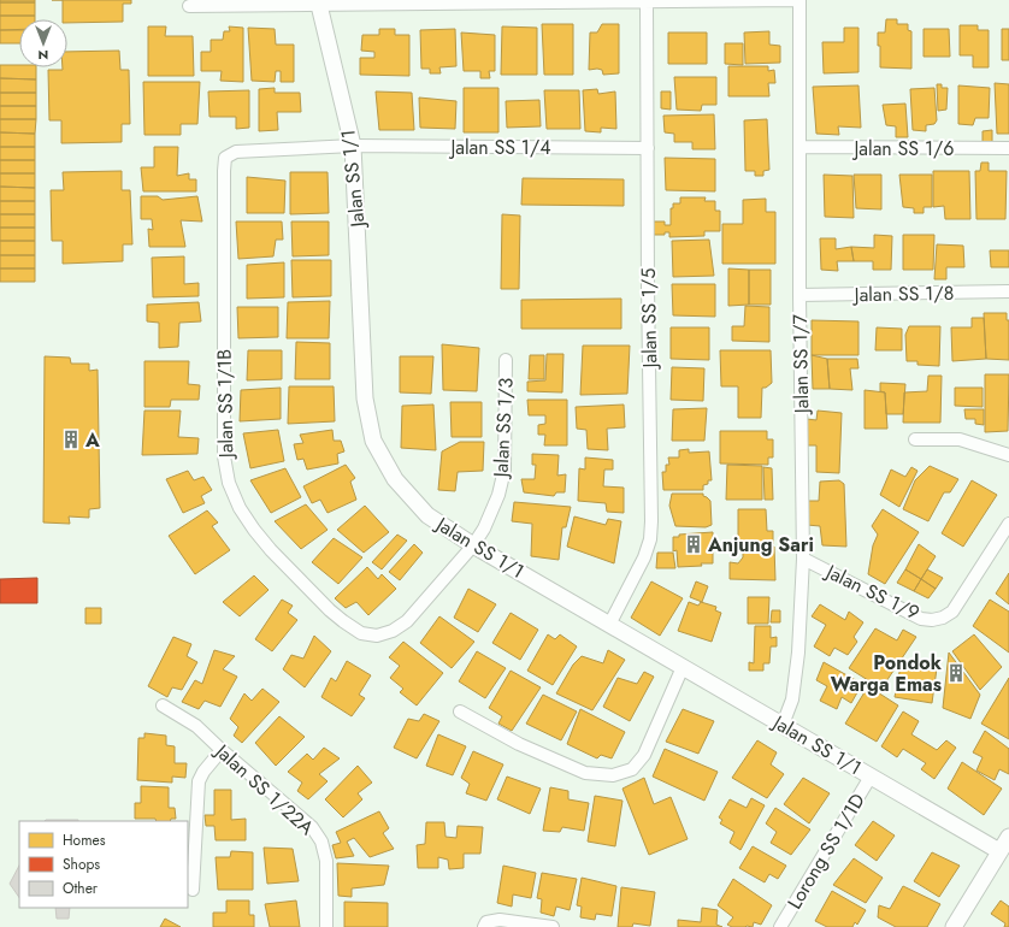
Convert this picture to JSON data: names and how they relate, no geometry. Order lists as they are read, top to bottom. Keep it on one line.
{"streets":{"street":["Jalan SS 1/4","Jalan SS 1/6","Jalan SS 1/1","Jalan SS 1/8","Jalan SS 1/5","Jalan SS 1/7","Jalan SS 1/1B","Jalan SS 1/3","Jalan SS 1/9","Jalan SS 1/22A","Lorong SS 1/1D"]},"crossings":[["Jalan SS 1/4","Jalan SS 1/1"],["Jalan SS 1/4","Jalan SS 1/5"],["Jalan SS 1/4","Jalan SS 1/1B"],["Jalan SS 1/6","Jalan SS 1/7"],["Jalan SS 1/1","Jalan SS 1/5"],["Jalan SS 1/1","Jalan SS 1/7"],["Jalan SS 1/1","Jalan SS 1/1B"],["Jalan SS 1/1","Jalan SS 1/3"],["Jalan SS 1/1","Lorong SS 1/1D"],["Jalan SS 1/8","Jalan SS 1/7"],["Jalan SS 1/7","Jalan SS 1/9"],["Jalan SS 1/1B","Jalan SS 1/3"]],"places":{"building":["A","Anjung Sari","Pondok Warga Emas"]},"legend":["Homes","Shops","Other"],"north":"bottom"}
